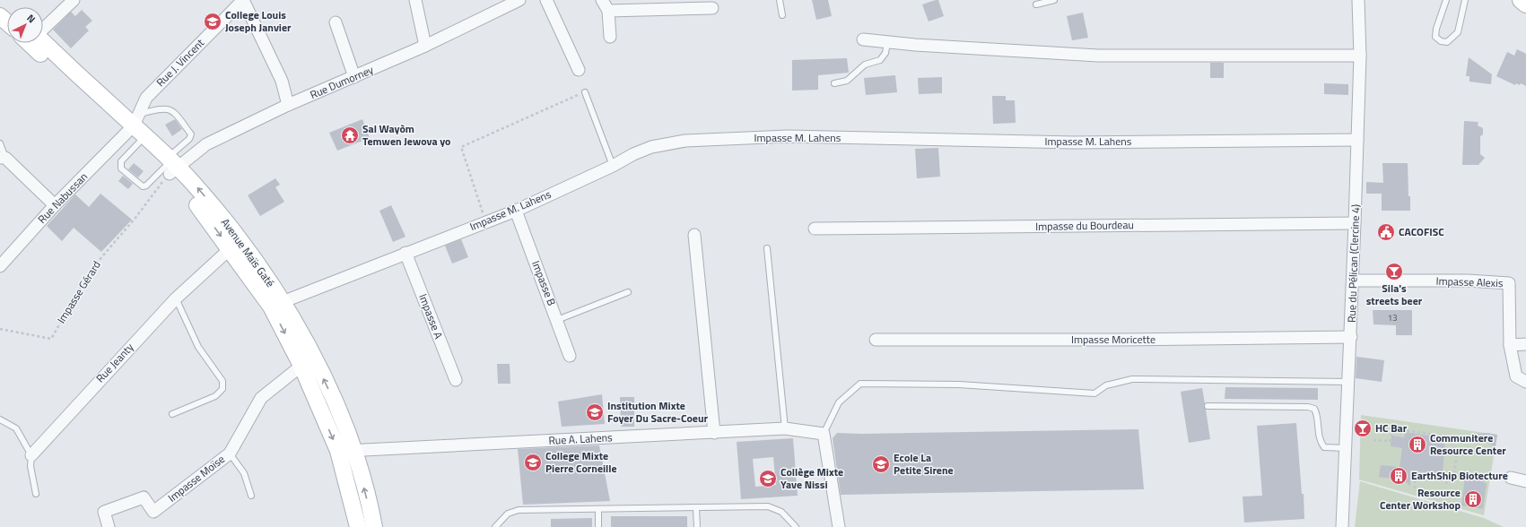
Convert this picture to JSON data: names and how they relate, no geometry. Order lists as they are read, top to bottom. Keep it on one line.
{"streets":{"main road":["Avenue Maïs Gaté"],"street":["Rue J. Vincent","Rue Dumorney","Impasse M. Lahens","Rue Nabussan","Impasse du Bourdeau","Rue du Pélican (Clercine 4)","Impasse Alexis","Impasse B","Impasse A","Impasse Moricette","Rue Jeanty","Rue A. Lahens","Impasse Moïse"],"path":["Impasse Gérard"]},"crossings":[["Rue J. Vincent","Rue Nabussan"],["Rue J. Vincent","Avenue Maïs Gaté"],["Rue Dumorney","Avenue Maïs Gaté"],["Rue Dumorney","Impasse Gérard"],["Impasse M. Lahens","Avenue Maïs Gaté"],["Impasse M. Lahens","Rue du Pélican (Clercine 4)"],["Impasse M. Lahens","Impasse B"],["Impasse M. Lahens","Impasse A"],["Rue Nabussan","Avenue Maïs Gaté"],["Impasse du Bourdeau","Rue du Pélican (Clercine 4)"],["Avenue Maïs Gaté","Impasse Gérard"],["Avenue Maïs Gaté","Rue Jeanty"],["Avenue Maïs Gaté","Rue A. Lahens"],["Avenue Maïs Gaté","Impasse Moïse"],["Rue du Pélican (Clercine 4)","Impasse Alexis"],["Rue du Pélican (Clercine 4)","Impasse Moricette"]],"places":{"school or university":["College Louis Joseph Janvier","Institution Mixte Foyer Du Sacre-Coeur","College Mixte Pierre Corneille","Ecole La Petite Sirene","Collège Mixte Yave Nissi"],"temple":["Sal Wayòm Temwen Jewova yo"],"public building":["CACOFISC"],"bar":["Sila's streets beer","HC Bar"],"building":["Communitere Resource Center","EarthShip Biotecture","Resource Center Workshop"]},"house_numbers":["13"],"north":"top right"}
